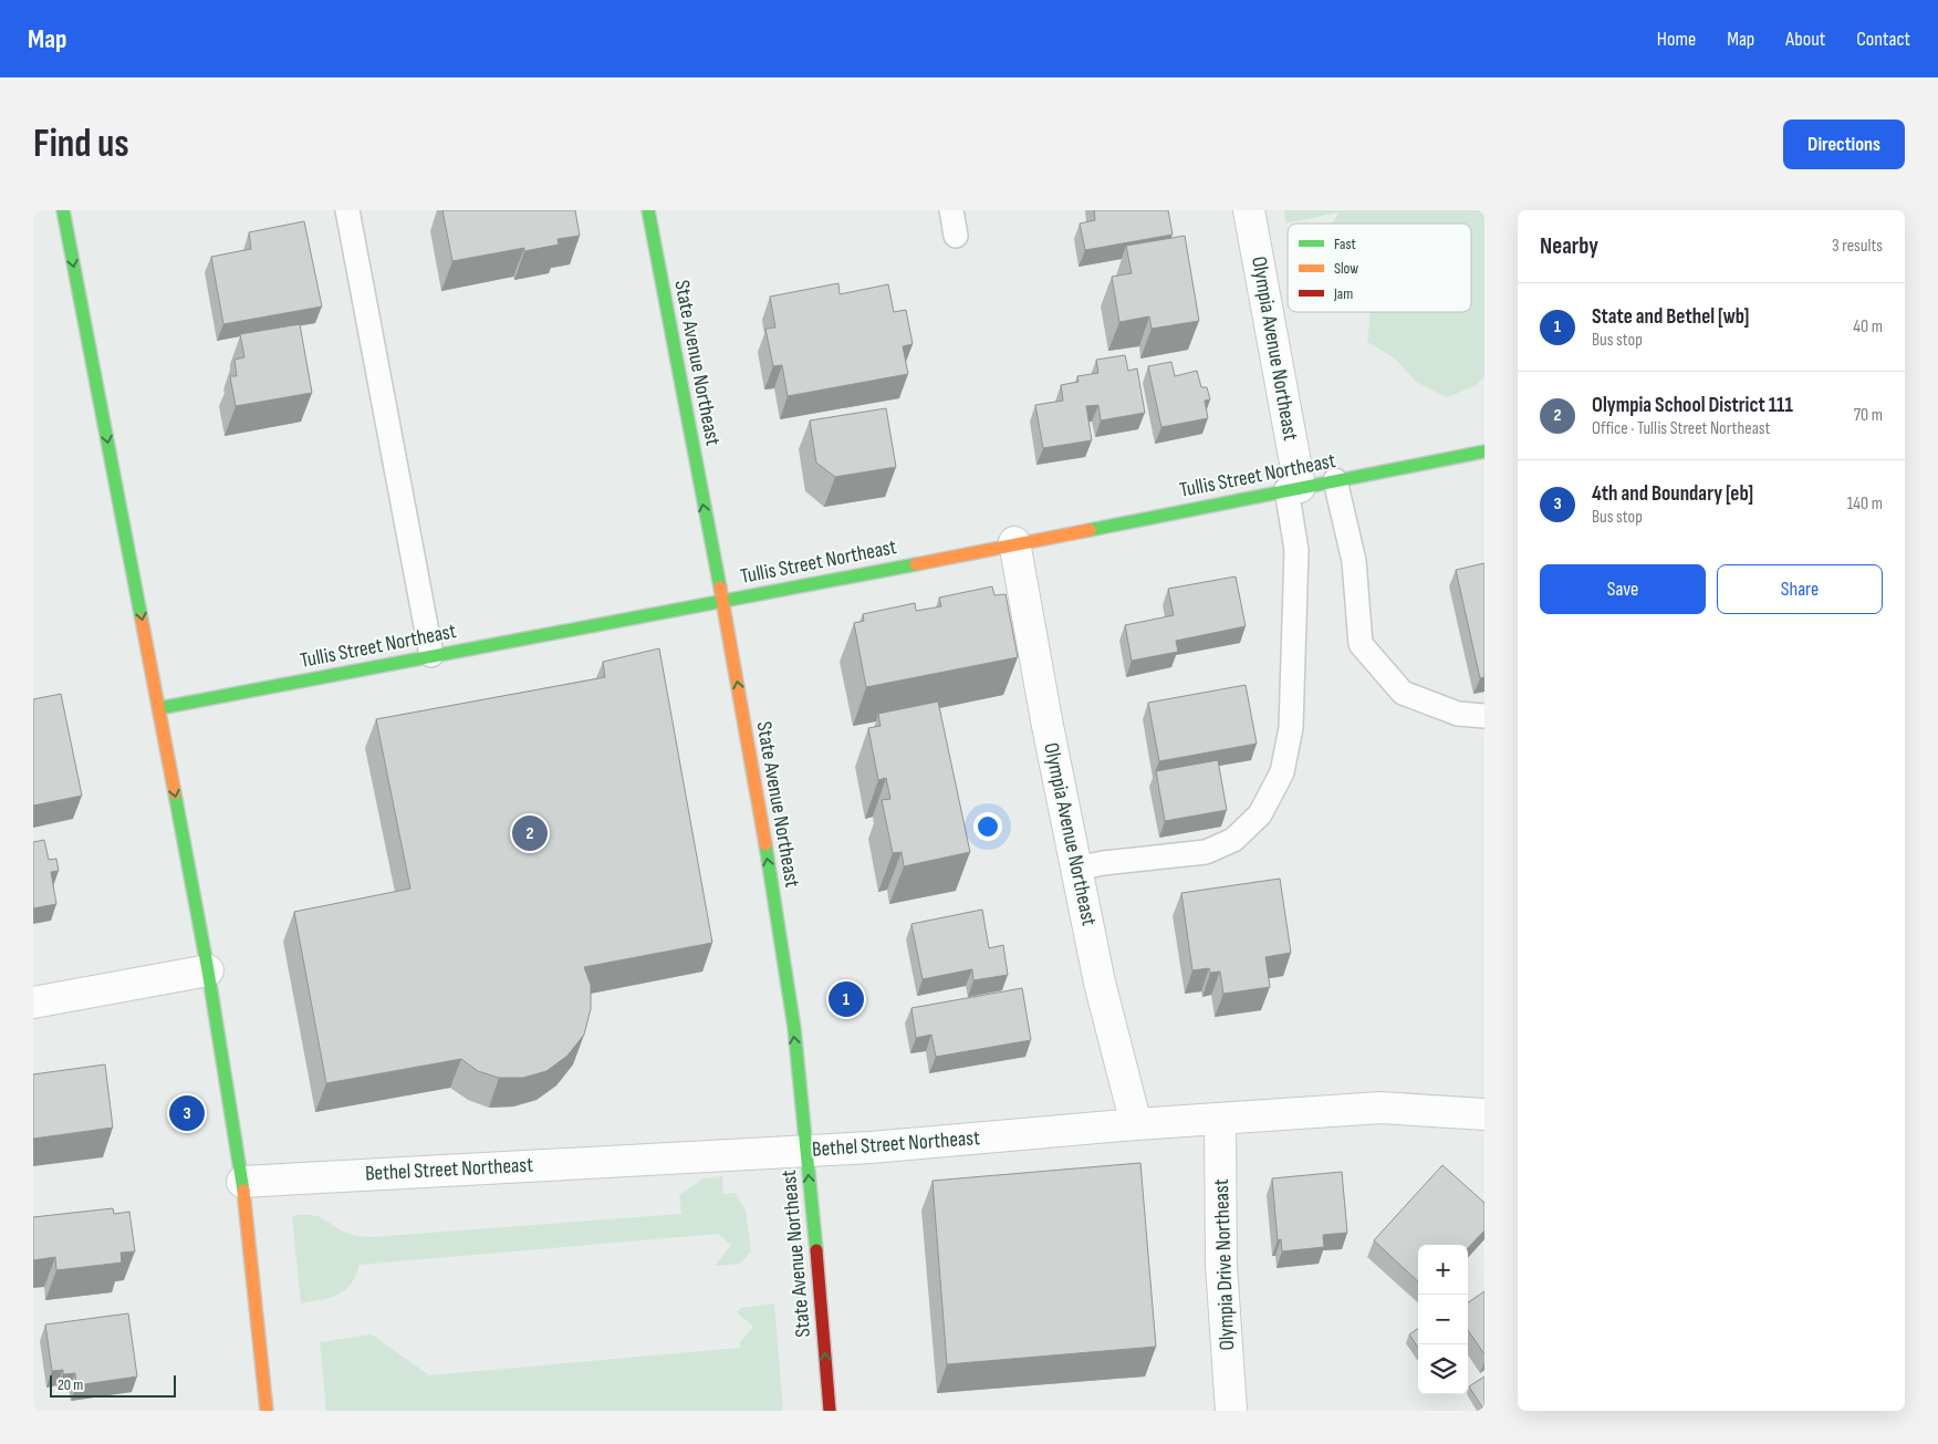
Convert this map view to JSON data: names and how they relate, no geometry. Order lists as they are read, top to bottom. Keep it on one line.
{"streets":{"main road":["State Avenue Northeast","Tullis Street Northeast"],"street":["Olympia Avenue Northeast","Bethel Street Northeast","Olympia Drive Northeast"]},"crossings":[["Olympia Avenue Northeast","Tullis Street Northeast"],["Olympia Avenue Northeast","Bethel Street Northeast"],["State Avenue Northeast","Tullis Street Northeast"],["State Avenue Northeast","Bethel Street Northeast"],["Bethel Street Northeast","Olympia Drive Northeast"]],"one_way":["State Avenue Northeast"],"legend":["Fast","Slow","Jam"],"scale_bar":"20 m","page":{"header":"Map","nav":["Home","Map","About","Contact"],"buttons":["Directions",["Save","Share"]],"title":"Find us","heading":["Nearby","3 results"],"list":[{"mark":"1","name":"State and Bethel [wb]","note":"Bus stop","value":"40 m"},{"mark":"2","name":"Olympia School District 111","note":"Office · Tullis Street Northeast","value":"70 m"},{"mark":"3","name":"4th and Boundary [eb]","note":"Bus stop","value":"140 m"}],"pins":["2","1","3"],"map_buttons":["+","−"],"scale":"20 m"}}
